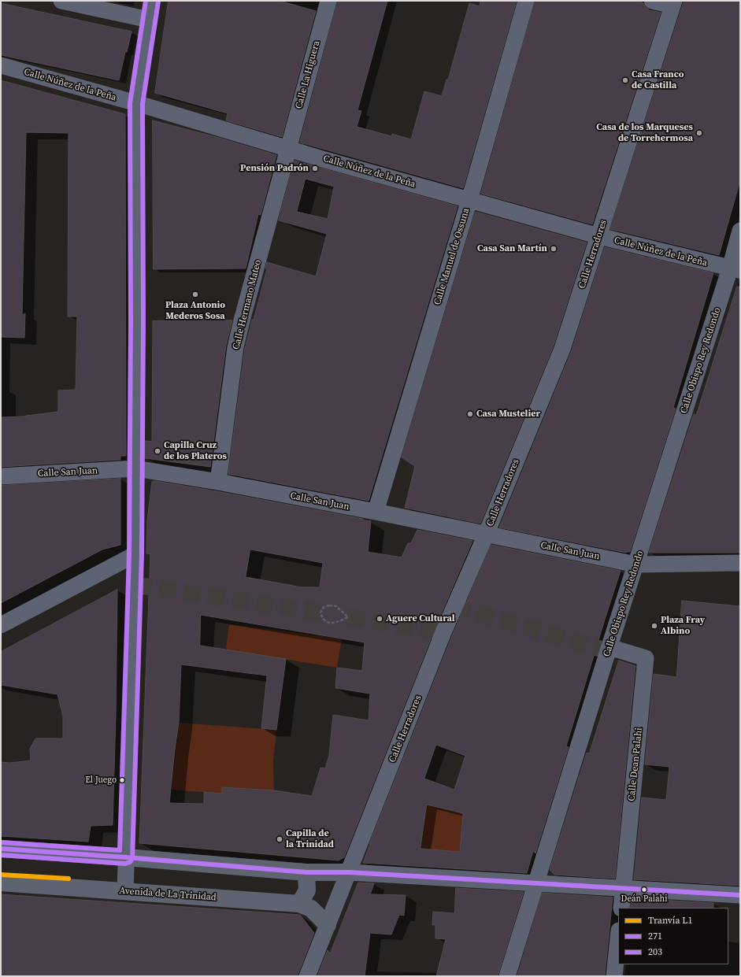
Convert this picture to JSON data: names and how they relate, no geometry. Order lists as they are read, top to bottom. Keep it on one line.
{"streets":{"main road":["Avenida de La Trinidad"],"street":["Calle La Higuera","Calle Núñez de la Peña","Calle Herradores","Calle Manuel de Ossuna","Calle Hermano Mateo","Calle Obispo Rey Redondo","Calle San Juan","Calle Dean Palahi"]},"crossings":[["Calle La Higuera","Calle Núñez de la Peña"],["Calle La Higuera","Calle Hermano Mateo"],["Calle Núñez de la Peña","Calle Herradores"],["Calle Núñez de la Peña","Calle Manuel de Ossuna"],["Calle Núñez de la Peña","Calle Hermano Mateo"],["Calle Núñez de la Peña","Calle Obispo Rey Redondo"],["Calle Herradores","Calle San Juan"],["Calle Herradores","Avenida de La Trinidad"],["Calle Manuel de Ossuna","Calle San Juan"],["Calle Hermano Mateo","Calle San Juan"],["Calle Obispo Rey Redondo","Calle San Juan"],["Calle Obispo Rey Redondo","Calle Dean Palahi"]],"places":["Casa Franco de Castilla","Casa de los Marqueses de Torrehermosa","Pensión Padrón","Casa San Martín","Plaza Antonio Mederos Sosa","Casa Mustelier","Capilla Cruz de los Plateros","Aguere Cultural","Plaza Fray Albino","El Juego","Capilla de la Trinidad","Deán Palahi"],"lines":["transit line 203","transit line 271","tram line L1"],"legend":["Tranvía L1","271","203"]}
